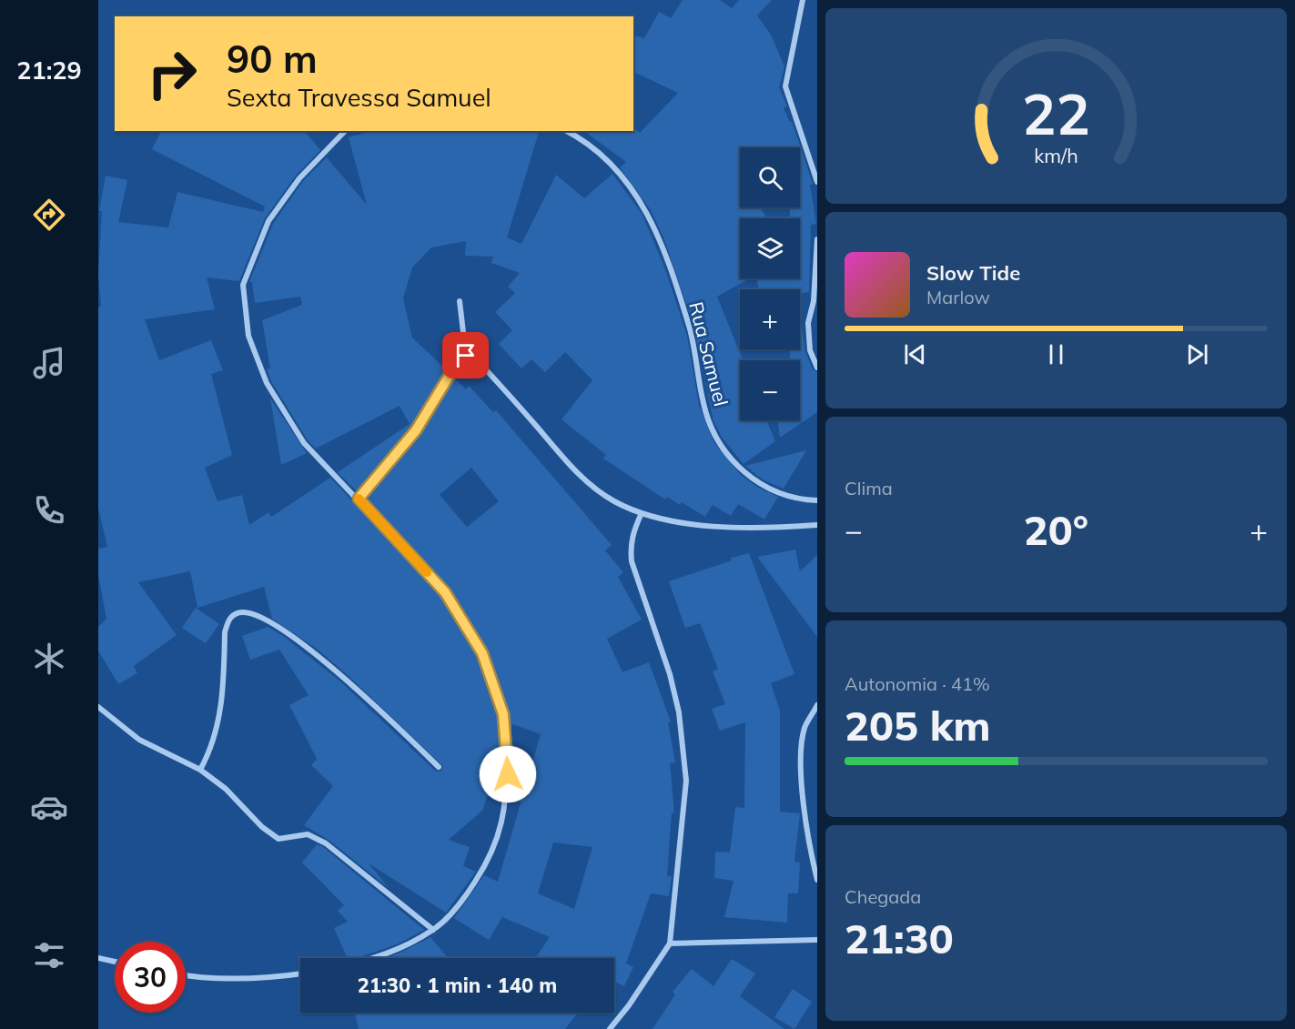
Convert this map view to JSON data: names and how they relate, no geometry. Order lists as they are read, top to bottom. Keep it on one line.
{"streets":{"street":["Rua Samuel"]},"page":{"tabs":"21:29","turn":["90 m","Sexta Travessa Samuel"],"map_buttons":["+","−"],"song":["Slow Tide","Marlow"],"tile":["Clima",["Autonomia · 41%","205 km"],["Chegada","21:30"]],"heat":["−","20°","+"],"limit":"30","trip":"21:30 · 1 min · 140 m","gauge":["22","km/h"]}}
